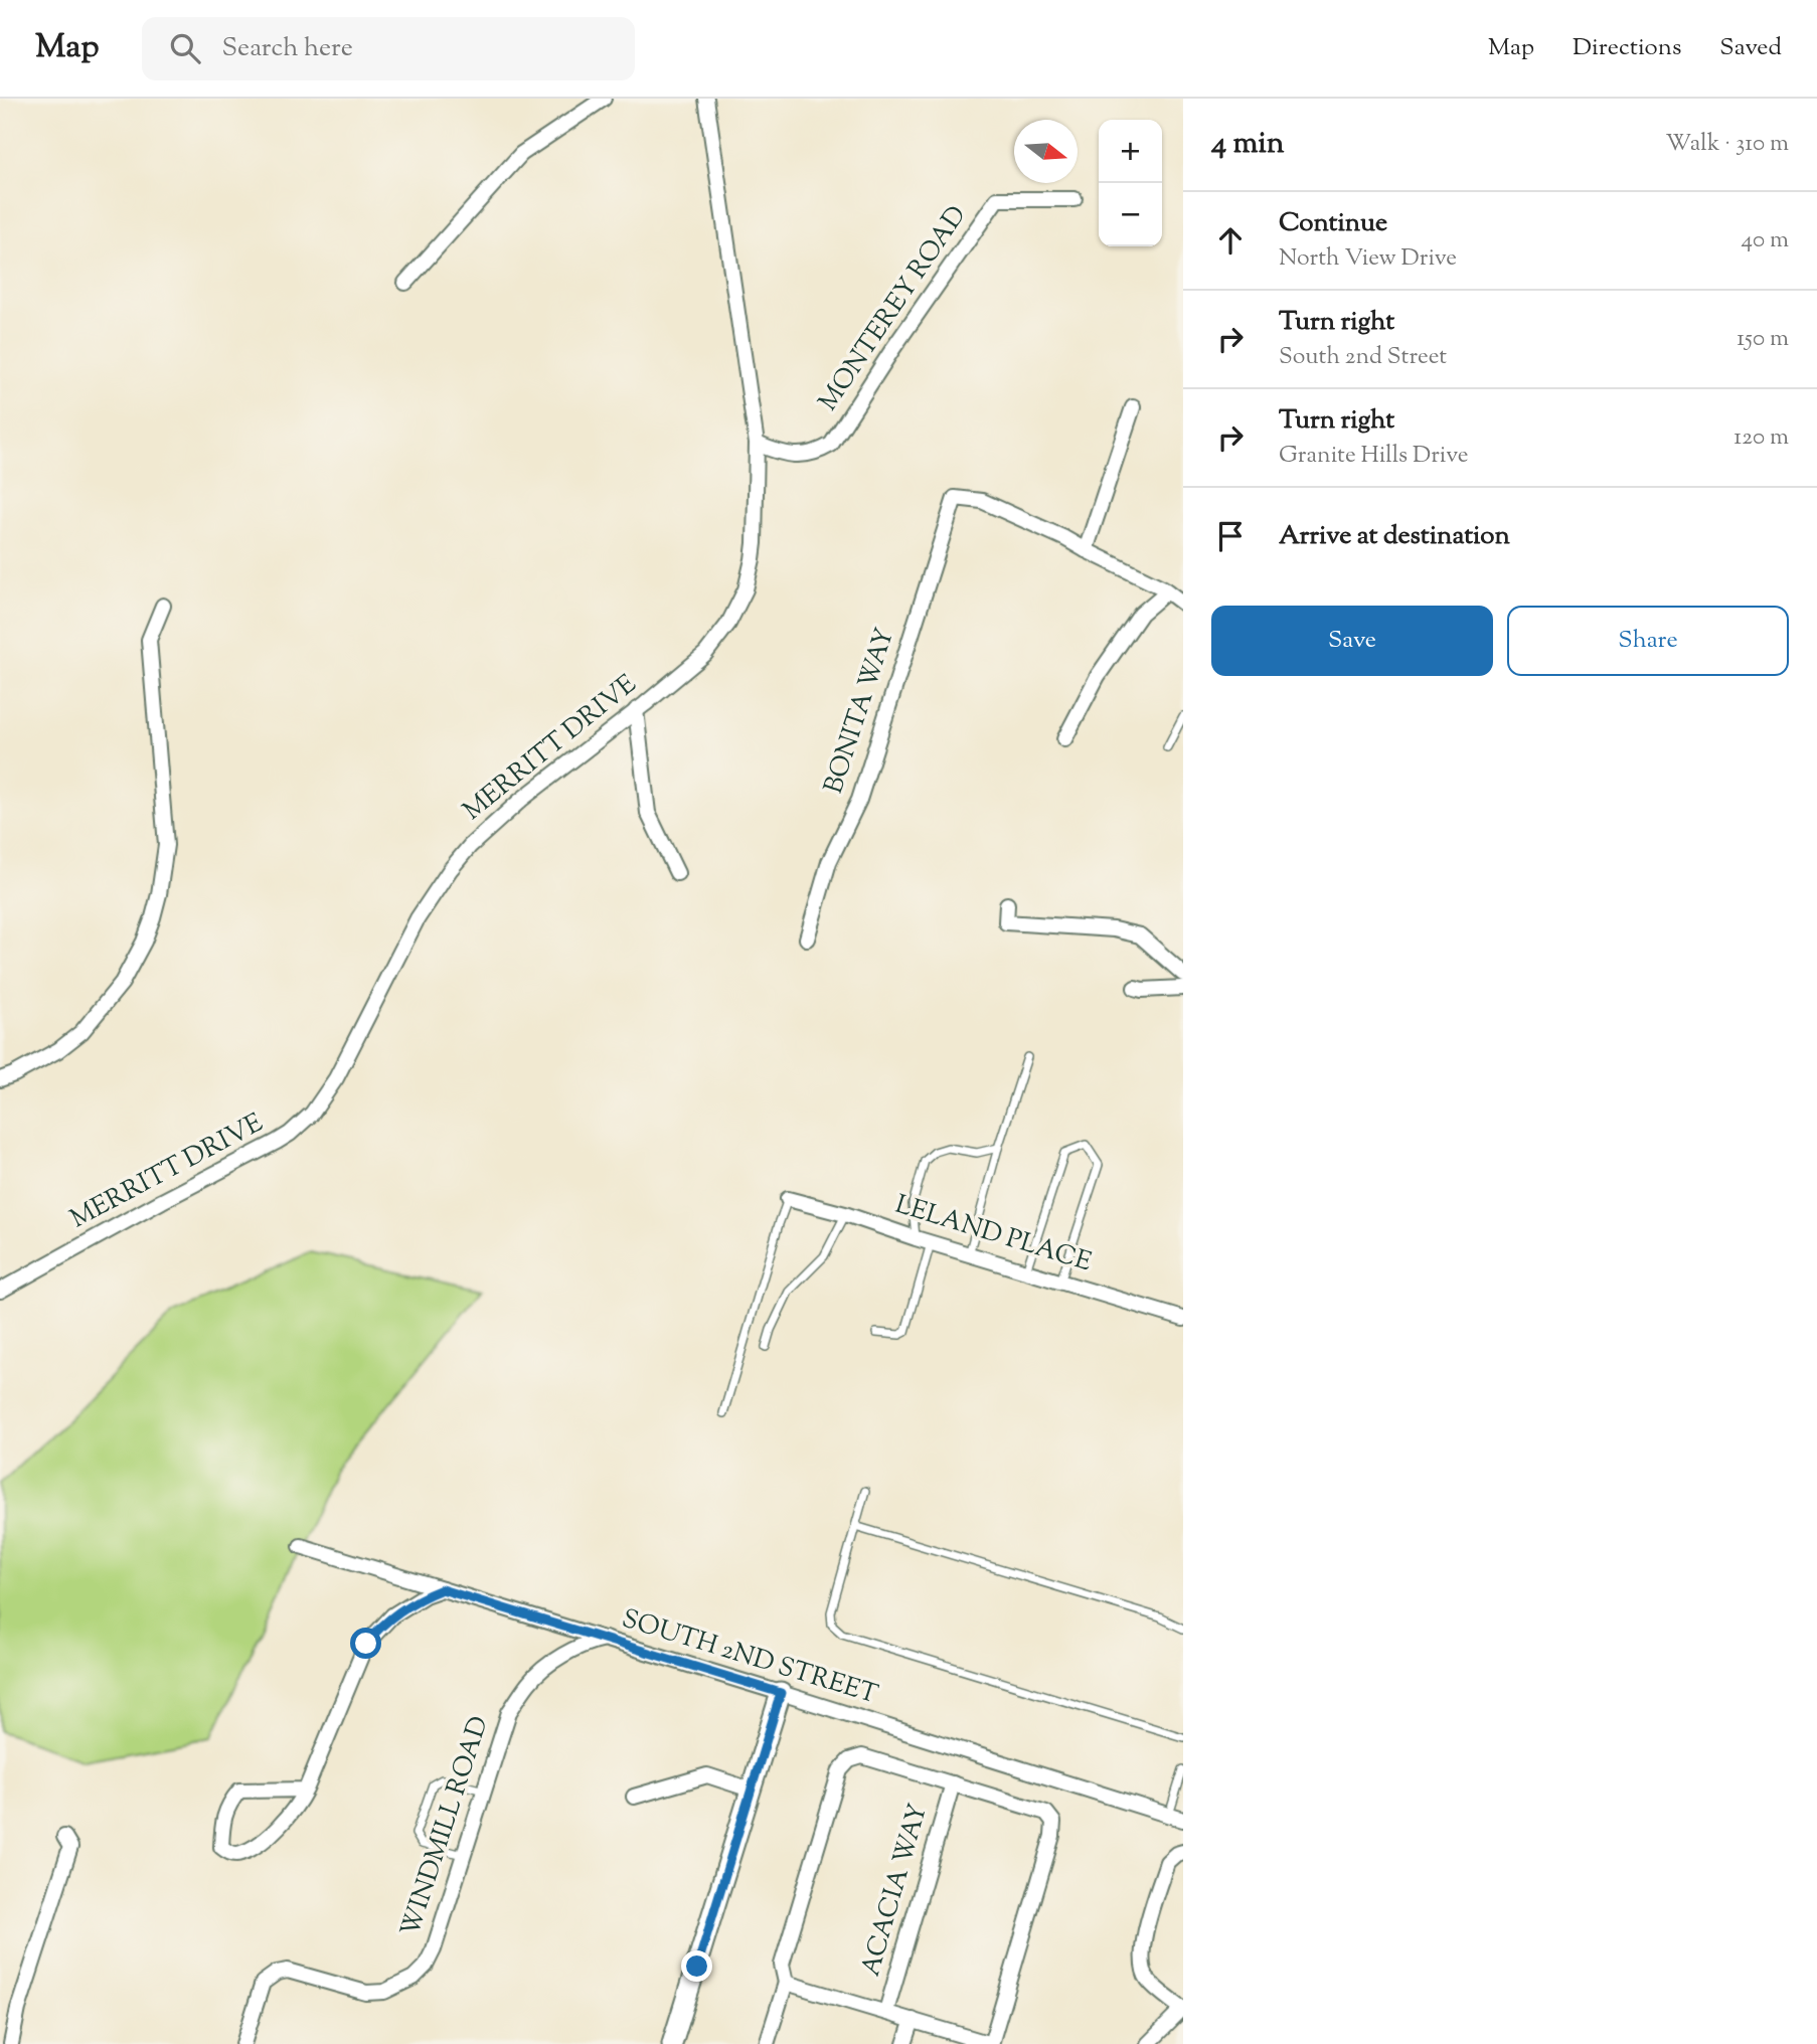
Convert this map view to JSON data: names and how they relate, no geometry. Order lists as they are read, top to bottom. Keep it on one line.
{"streets":{"street":["MONTEREY ROAD","BONITA WAY","MERRITT DRIVE","LELAND PLACE","SOUTH 2ND STREET","WINDMILL ROAD","ACACIA WAY"]},"crossings":[["MONTEREY ROAD","MERRITT DRIVE"],["SOUTH 2ND STREET","WINDMILL ROAD"]],"north":"right","page":{"header":"Map","search":"Search here","nav":["Map","Directions","Saved"],"heading":["4 min","Walk · 310 m"],"map_buttons":["+","−"],"list":[["Continue","North View Drive","40 m"],["Turn right","South 2nd Street","150 m"],["Turn right","Granite Hills Drive","120 m"],"Arrive at destination"],"buttons":["Save","Share"]}}
